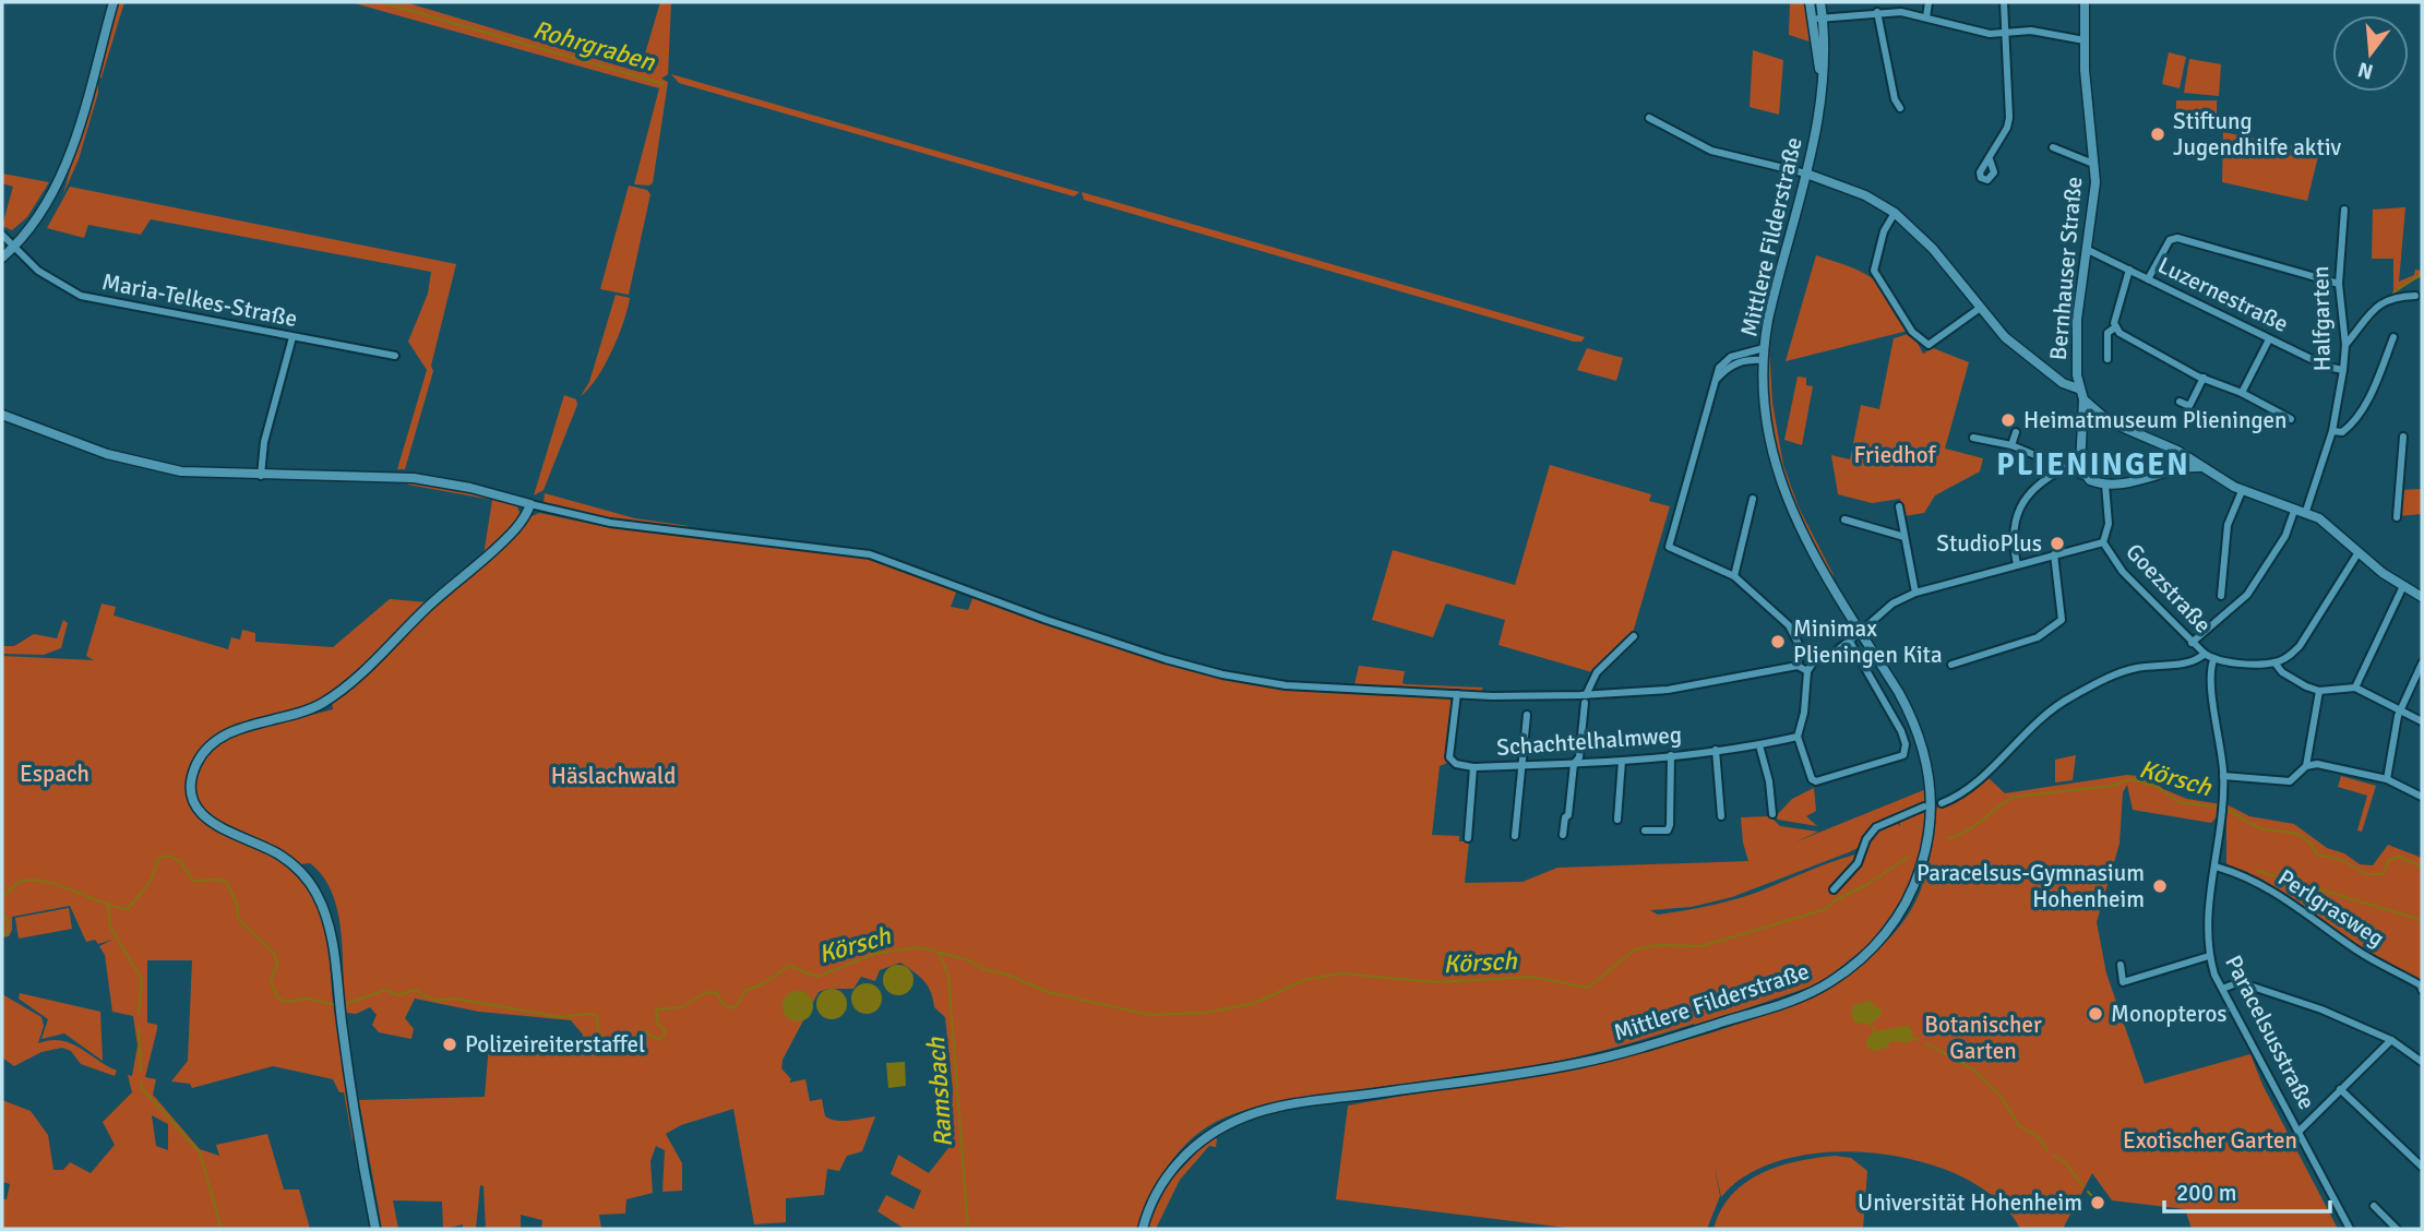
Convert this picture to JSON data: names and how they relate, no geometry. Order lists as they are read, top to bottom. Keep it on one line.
{"streets":{"main road":["Mittlere Filderstraße","Bernhauser Straße"],"street":["Luzernestraße","Maria-Telkes-Straße","Halfgarten","Goezstraße","Schachtelhalmweg","Perlgrasweg","Paracelsusstraße"]},"crossings":[["Bernhauser Straße","Luzernestraße"],["Luzernestraße","Halfgarten"],["Goezstraße","Paracelsusstraße"],["Perlgrasweg","Paracelsusstraße"]],"districts":["PLIENINGEN"],"water":["Rohrgraben","Körsch","Ramsbach"],"parks":["Friedhof","Espach","Häslachwald","Botanischer Garten","Exotischer Garten"],"places":["Stiftung Jugendhilfe aktiv","Heimatmuseum Plieningen","StudioPlus","Minimax Plieningen Kita","Paracelsus-Gymnasium Hohenheim","Monopteros","Polizeireiterstaffel","Universität Hohenheim"],"scale_bar":"200 m","north":"bottom"}
